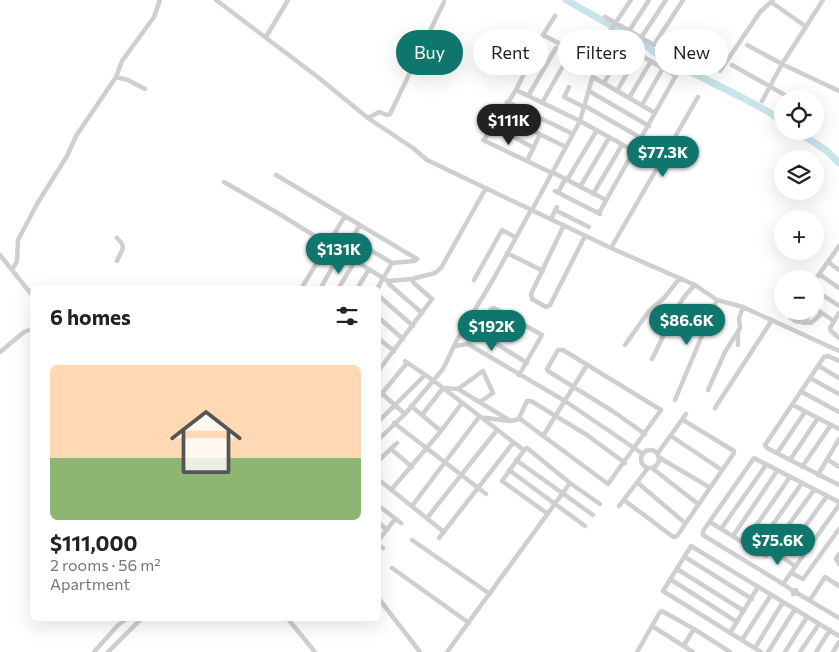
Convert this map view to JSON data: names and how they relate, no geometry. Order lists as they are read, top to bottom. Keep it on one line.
{"page":{"chip":["Buy","Rent","Filters","New"],"map_buttons":["+","−"],"price":["$111K","$77.3K","$131K","$86.6K","$192K","$75.6K"],"heading":"6 homes","list":[{"name":"$111,000","note":"2 rooms · 56 m² · Apartment"}]}}
